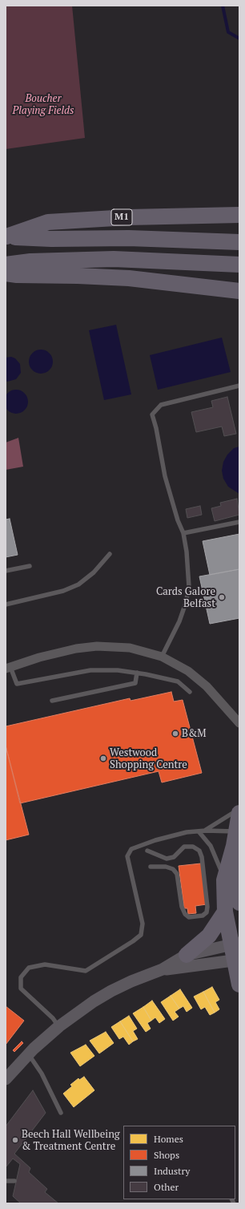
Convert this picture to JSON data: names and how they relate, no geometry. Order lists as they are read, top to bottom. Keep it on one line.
{"streets":{"highway":["M1"]},"parks":["Boucher Playing Fields"],"places":["Cards Galore Belfast","B&M","Westwood Shopping Centre","Beech Hall Wellbeing & Treatment Centre"],"legend":["Homes","Shops","Industry","Other"]}
